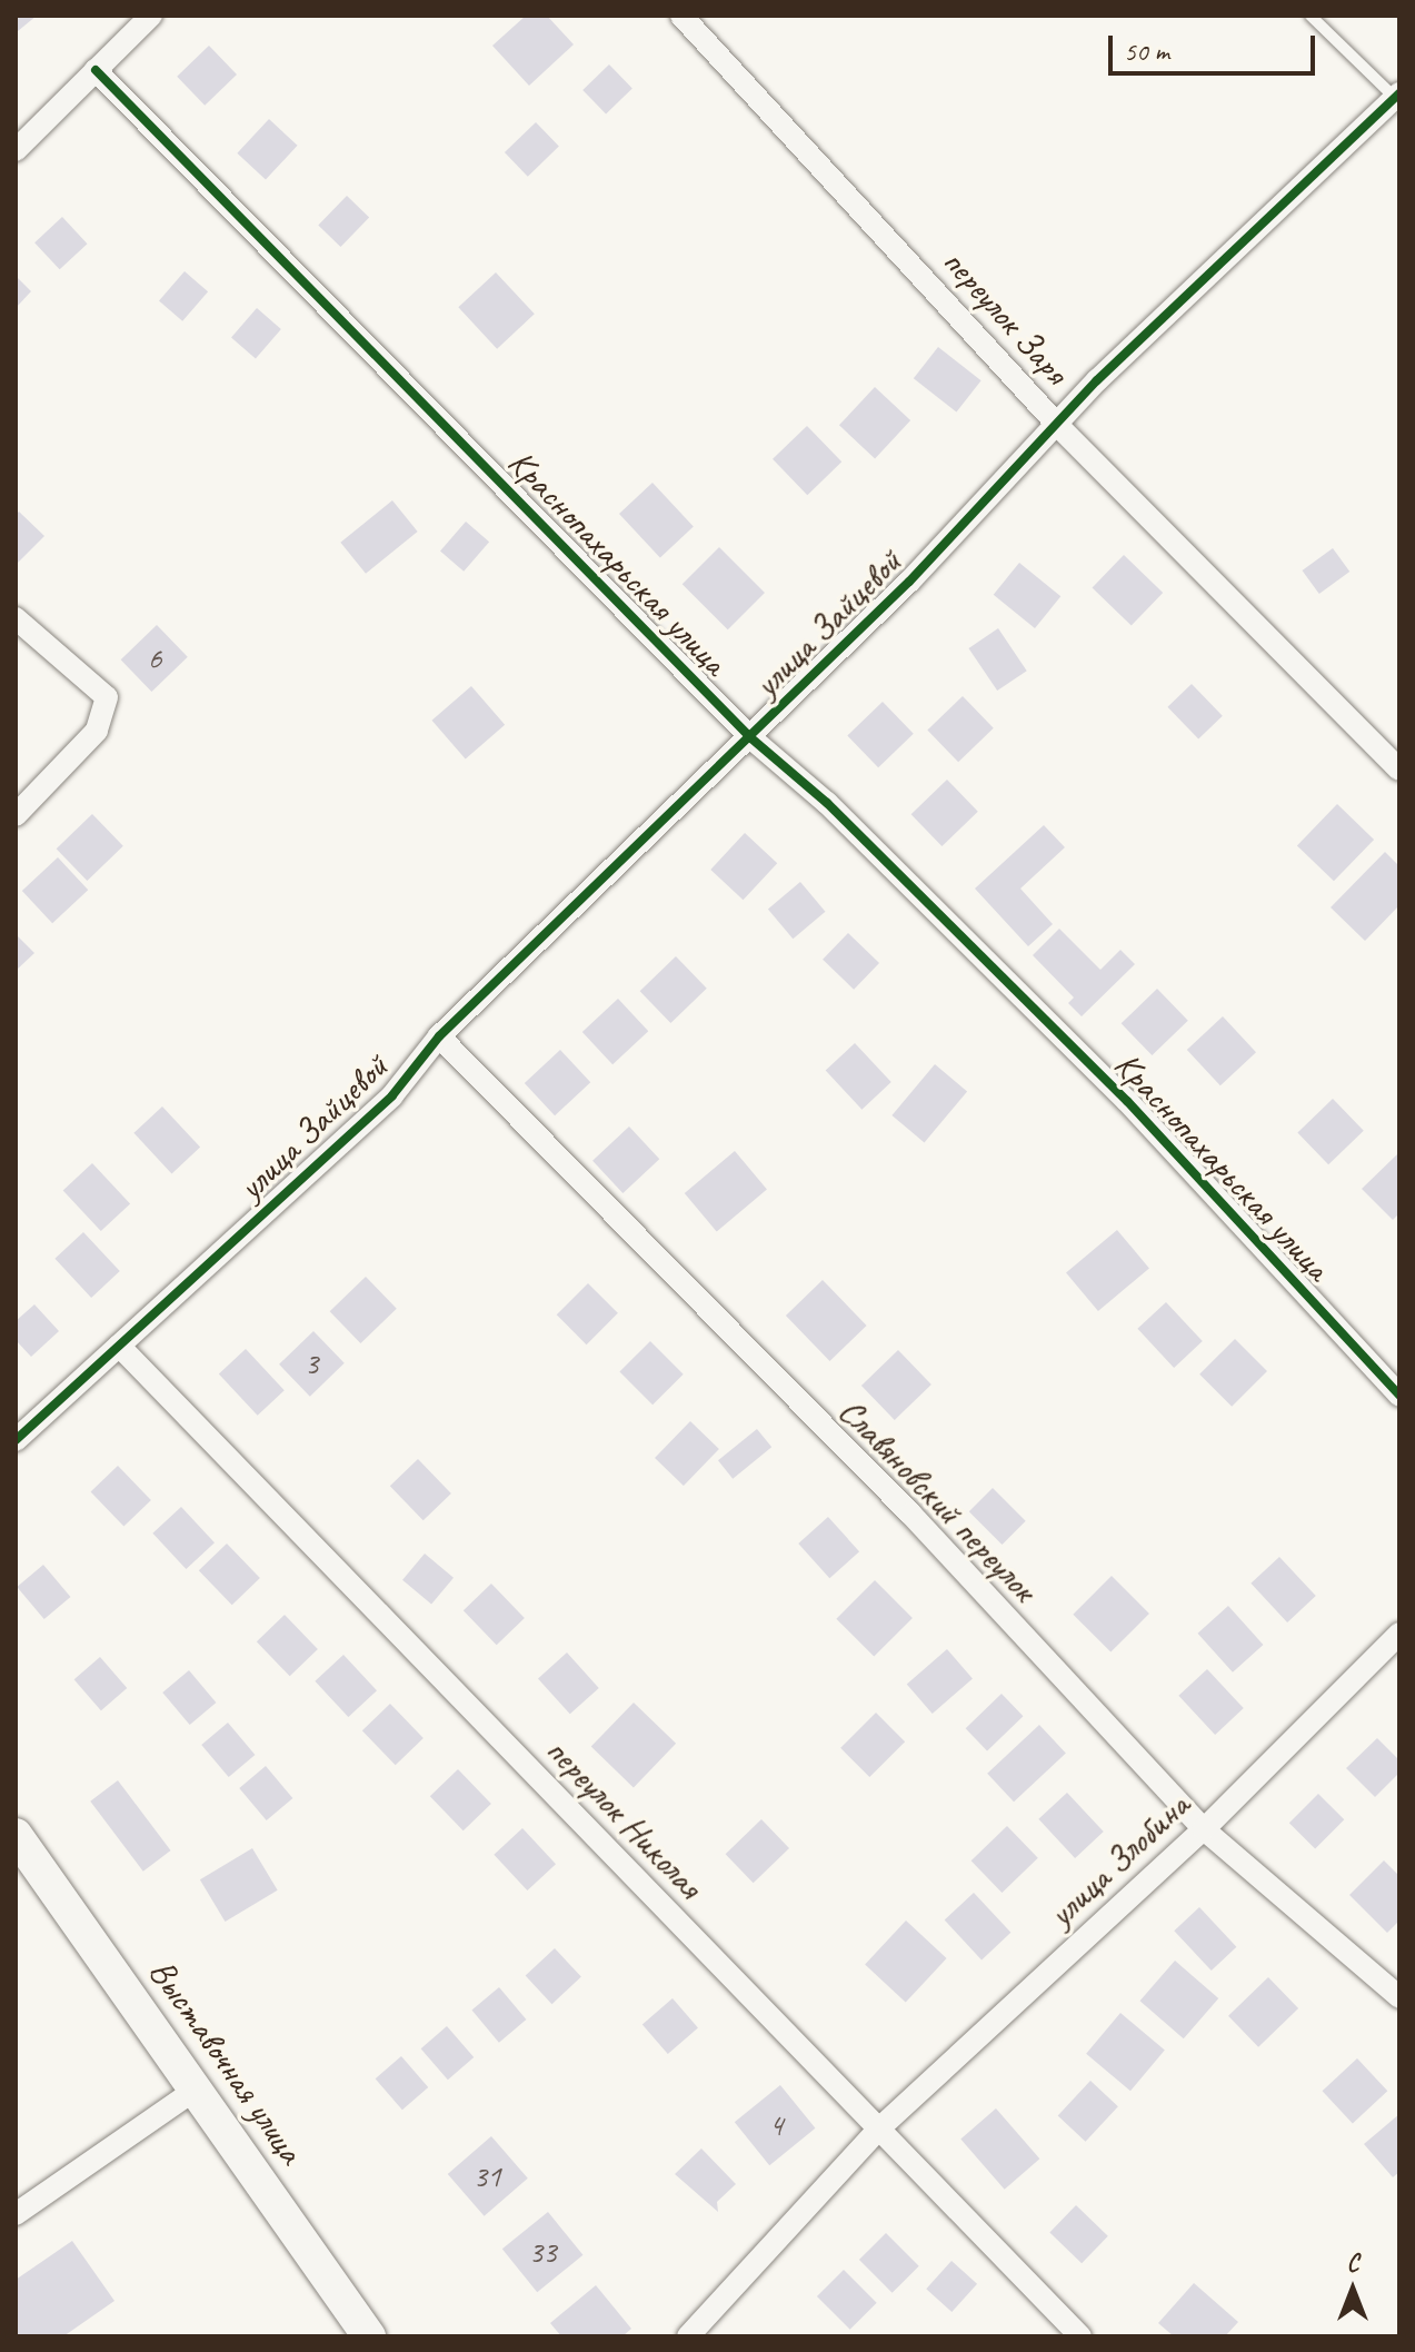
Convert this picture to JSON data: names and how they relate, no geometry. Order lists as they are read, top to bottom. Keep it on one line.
{"streets":{"street":["переулок Заря","Краснопахарьская улица","улица Зайцевой","Славяновский переулок","переулок Николая","улица Злобина","Выставочная улица"]},"crossings":[["переулок Заря","улица Зайцевой"],["Краснопахарьская улица","улица Зайцевой"],["улица Зайцевой","Славяновский переулок"],["улица Зайцевой","переулок Николая"],["Славяновский переулок","улица Злобина"],["переулок Николая","улица Злобина"]],"house_numbers":["6","3","4","31","33"],"scale_bar":"50 m","north":"top"}
